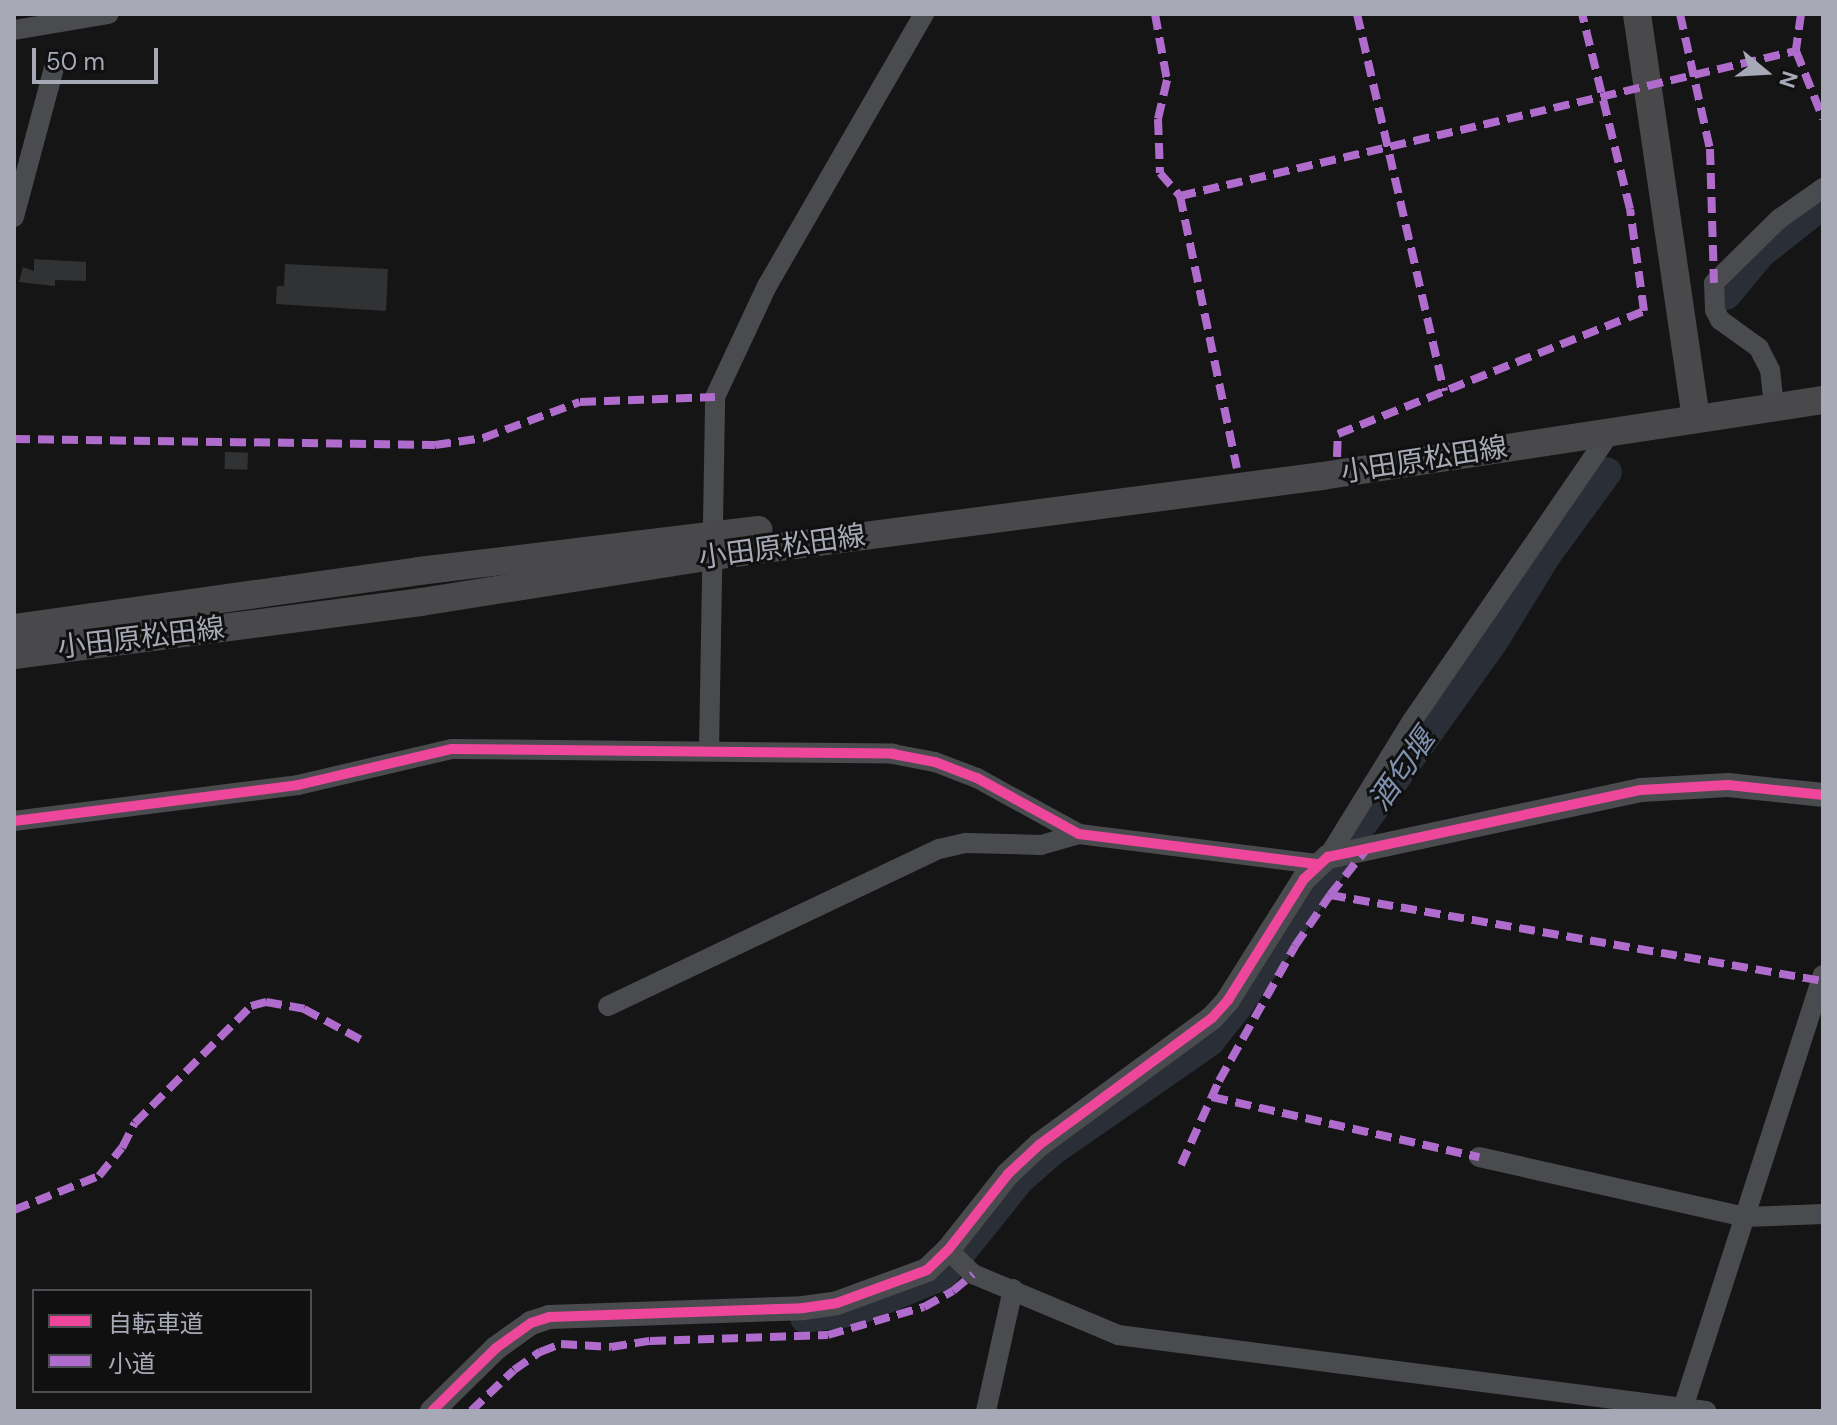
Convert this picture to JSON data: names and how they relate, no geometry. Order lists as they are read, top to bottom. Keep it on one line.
{"streets":{"main road":["小田原松田線"]},"water":["酒匂堰"],"legend":["自転車道","小道"],"scale_bar":"50 m","north":"right"}
